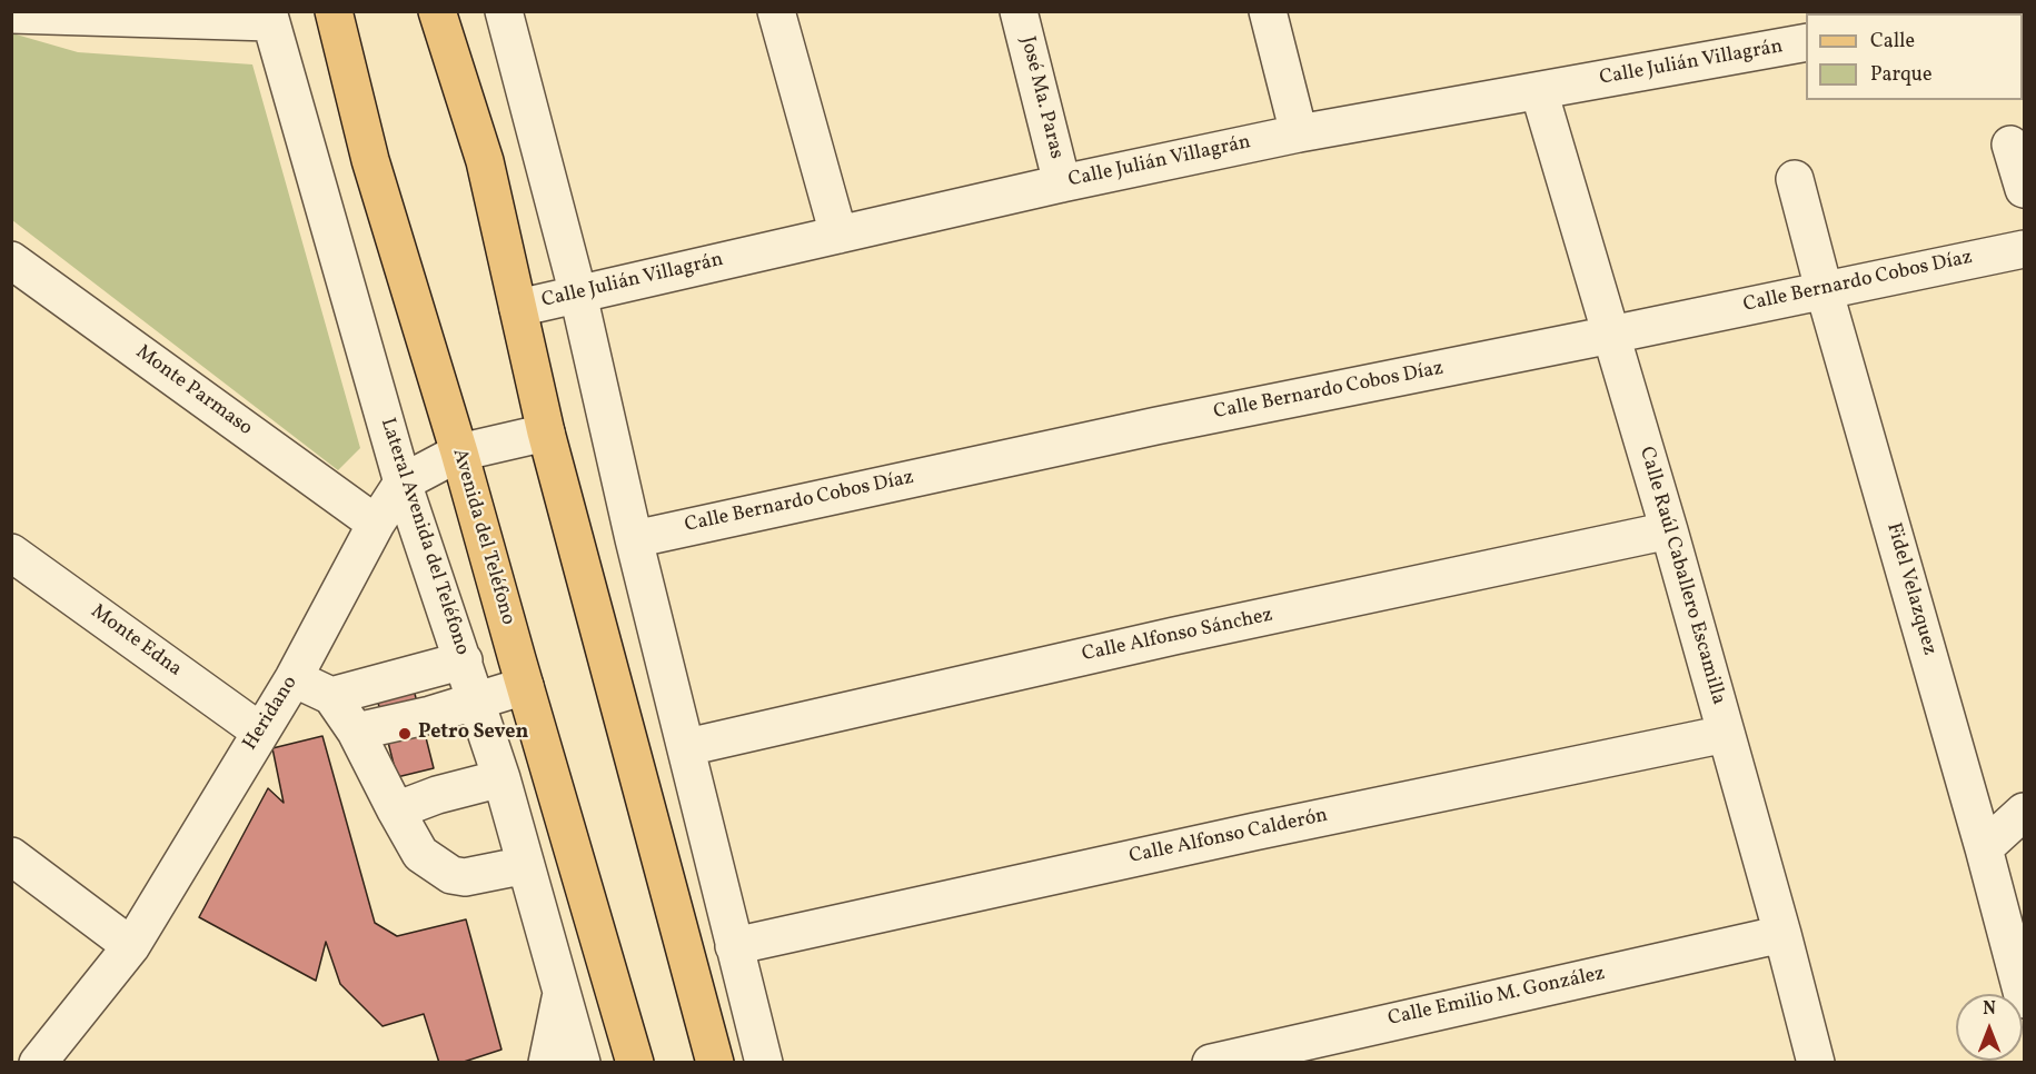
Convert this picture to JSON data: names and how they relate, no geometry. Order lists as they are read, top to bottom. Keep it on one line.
{"streets":{"main road":["Avenida del Teléfono"],"street":["Calle Julián Villagrán","José Ma. Paras","Calle Bernardo Cobos Díaz","Monte Parmaso","Lateral Avenida del Teléfono","Calle Raúl Caballero Escamilla","Fidel Velazquez","Calle Alfonso Sánchez","Monte Edna","Heridano","Calle Alfonso Calderón","Calle Emilio M. González"]},"crossings":[["Calle Julián Villagrán","José Ma. Paras"],["Calle Julián Villagrán","Calle Raúl Caballero Escamilla"],["Calle Bernardo Cobos Díaz","Calle Raúl Caballero Escamilla"],["Calle Bernardo Cobos Díaz","Fidel Velazquez"],["Monte Parmaso","Heridano"],["Lateral Avenida del Teléfono","Heridano"],["Avenida del Teléfono","Heridano"],["Calle Raúl Caballero Escamilla","Calle Alfonso Sánchez"],["Calle Raúl Caballero Escamilla","Calle Alfonso Calderón"],["Calle Raúl Caballero Escamilla","Calle Emilio M. González"],["Monte Edna","Heridano"]],"places":["Petro Seven"],"legend":["Calle","Parque"],"north":"top"}
